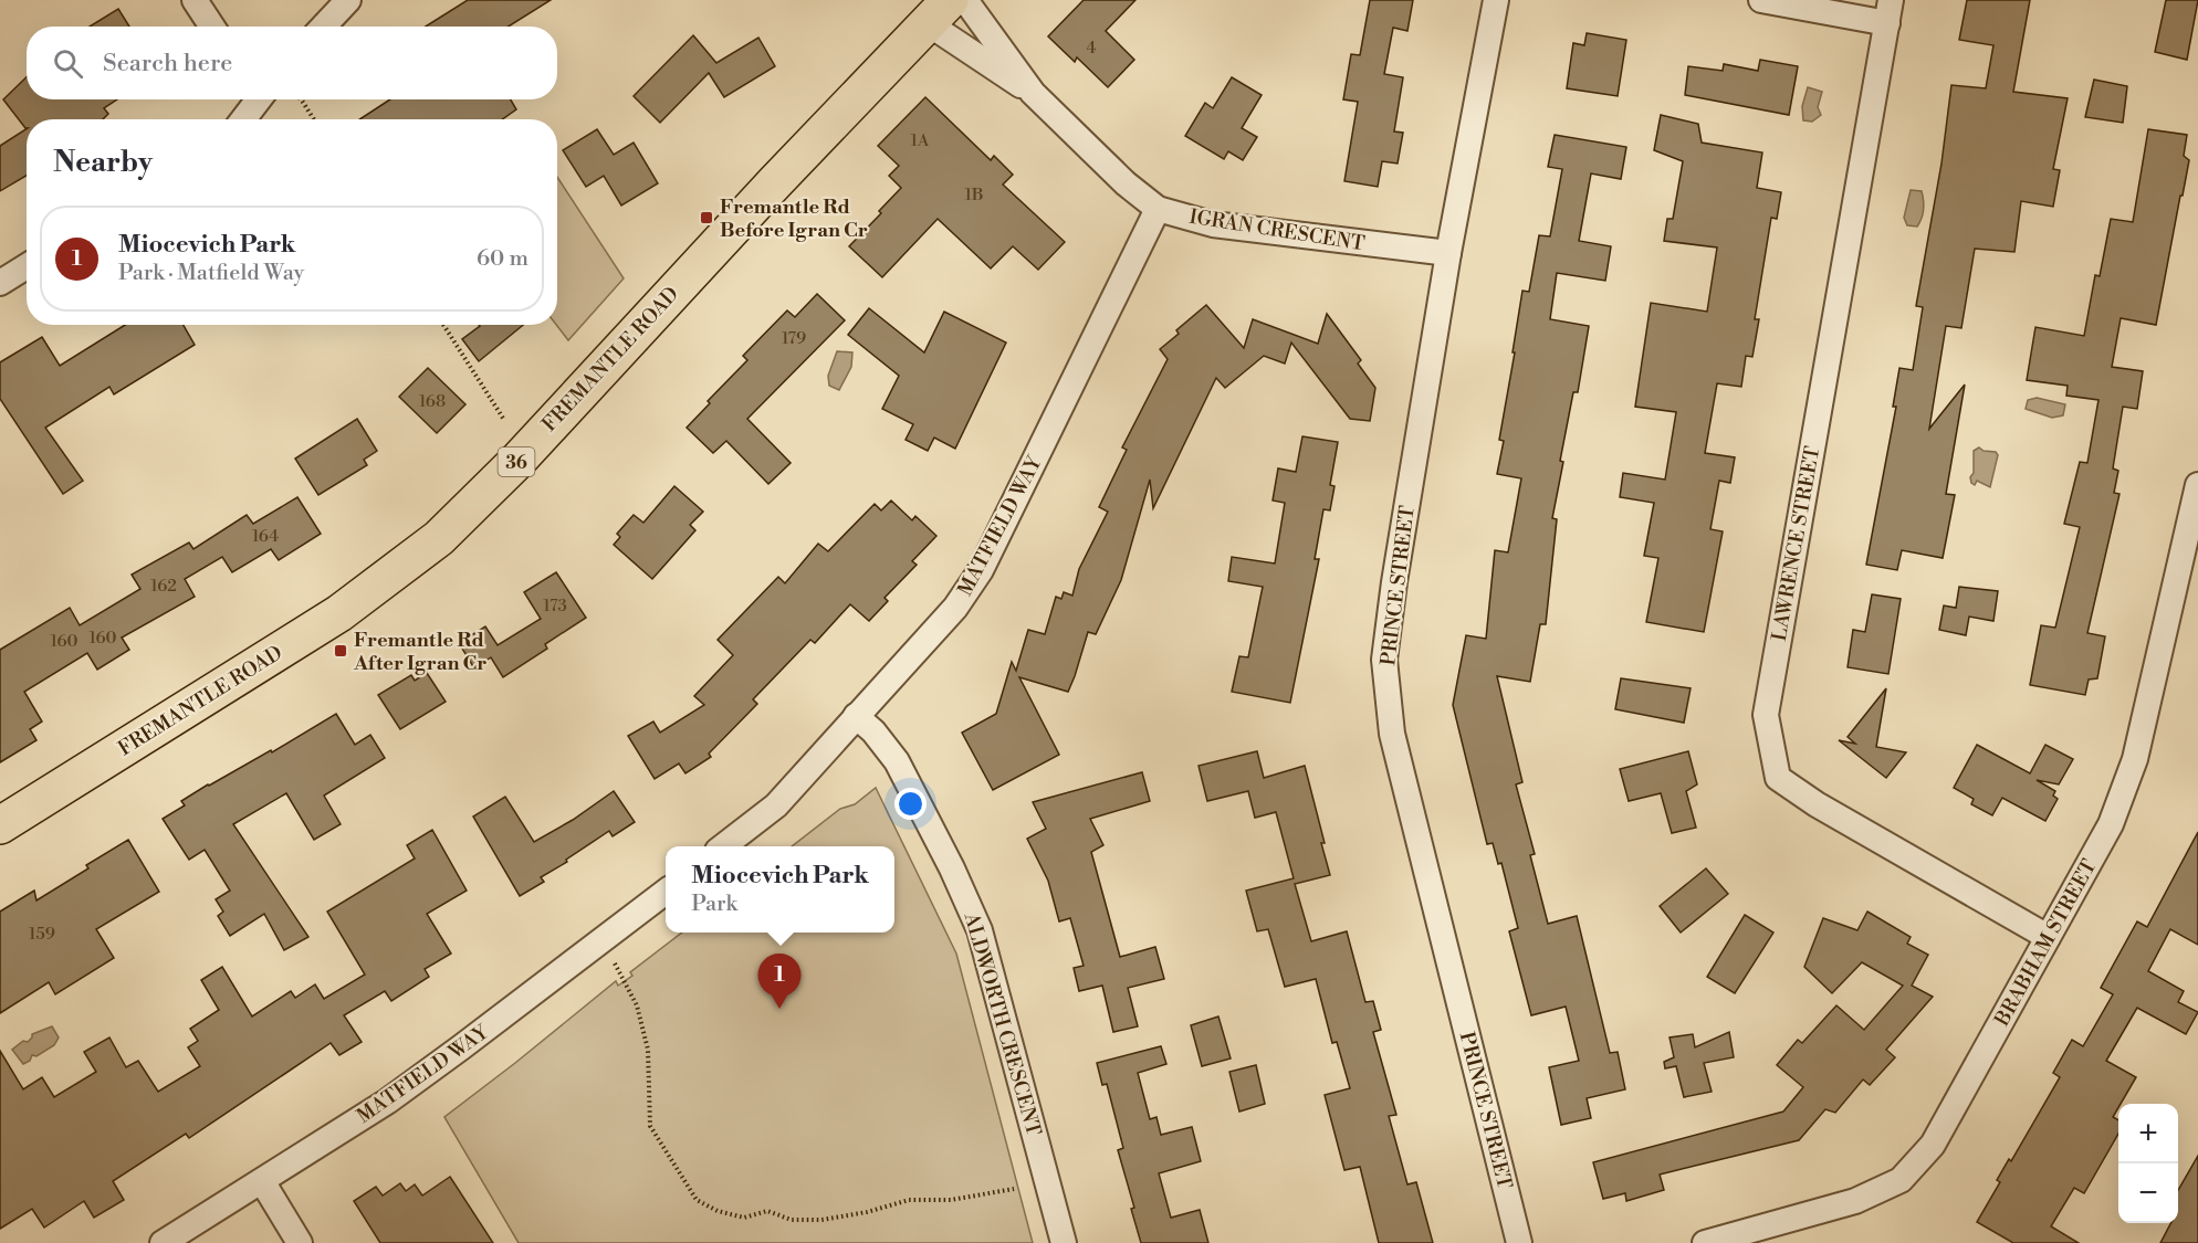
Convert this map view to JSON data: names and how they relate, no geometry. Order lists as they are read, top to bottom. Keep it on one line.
{"streets":{"main road":["FREMANTLE ROAD","36"],"street":["IGRAN CRESCENT","MATFIELD WAY","LAWRENCE STREET","PRINCE STREET","BRABHAM STREET","ALDWORTH CRESCENT"]},"crossings":[["IGRAN CRESCENT","FREMANTLE ROAD"],["IGRAN CRESCENT","MATFIELD WAY"],["IGRAN CRESCENT","PRINCE STREET"],["MATFIELD WAY","ALDWORTH CRESCENT"],["LAWRENCE STREET","BRABHAM STREET"]],"places":{"transit":["Fremantle Rd Before Igran Cr","Fremantle Rd After Igran Cr"]},"house_numbers":["4","1A","1B","179","168","164","162","173","160","160","159"],"page":{"search":"Search here","heading":"Nearby","list":[{"mark":"1","name":"Miocevich Park","note":"Park · Matfield Way","value":"60 m"}],"popup":["Miocevich Park","Park"],"pins":"1","map_buttons":["+","−"]}}
